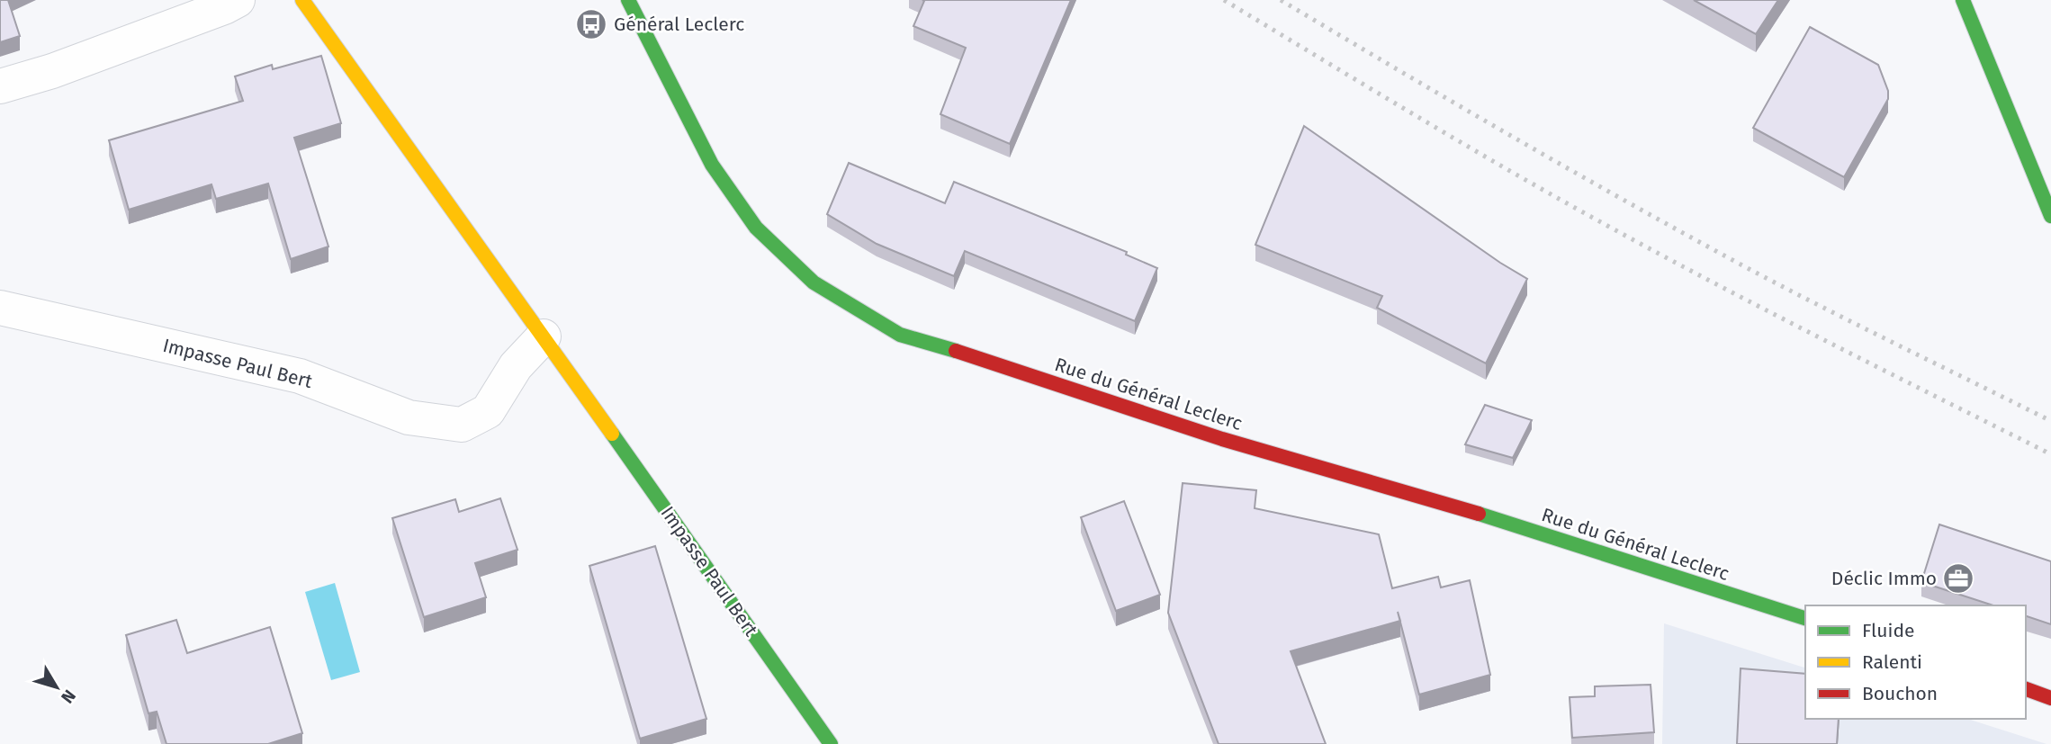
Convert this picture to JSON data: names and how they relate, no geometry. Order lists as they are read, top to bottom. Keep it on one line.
{"streets":{"street":["Impasse Paul Bert","Rue du Général Leclerc"]},"places":{"bus stop":["Général Leclerc"],"office":["Déclic Immo"]},"legend":["Fluide","Ralenti","Bouchon"],"north":"bottom right"}
